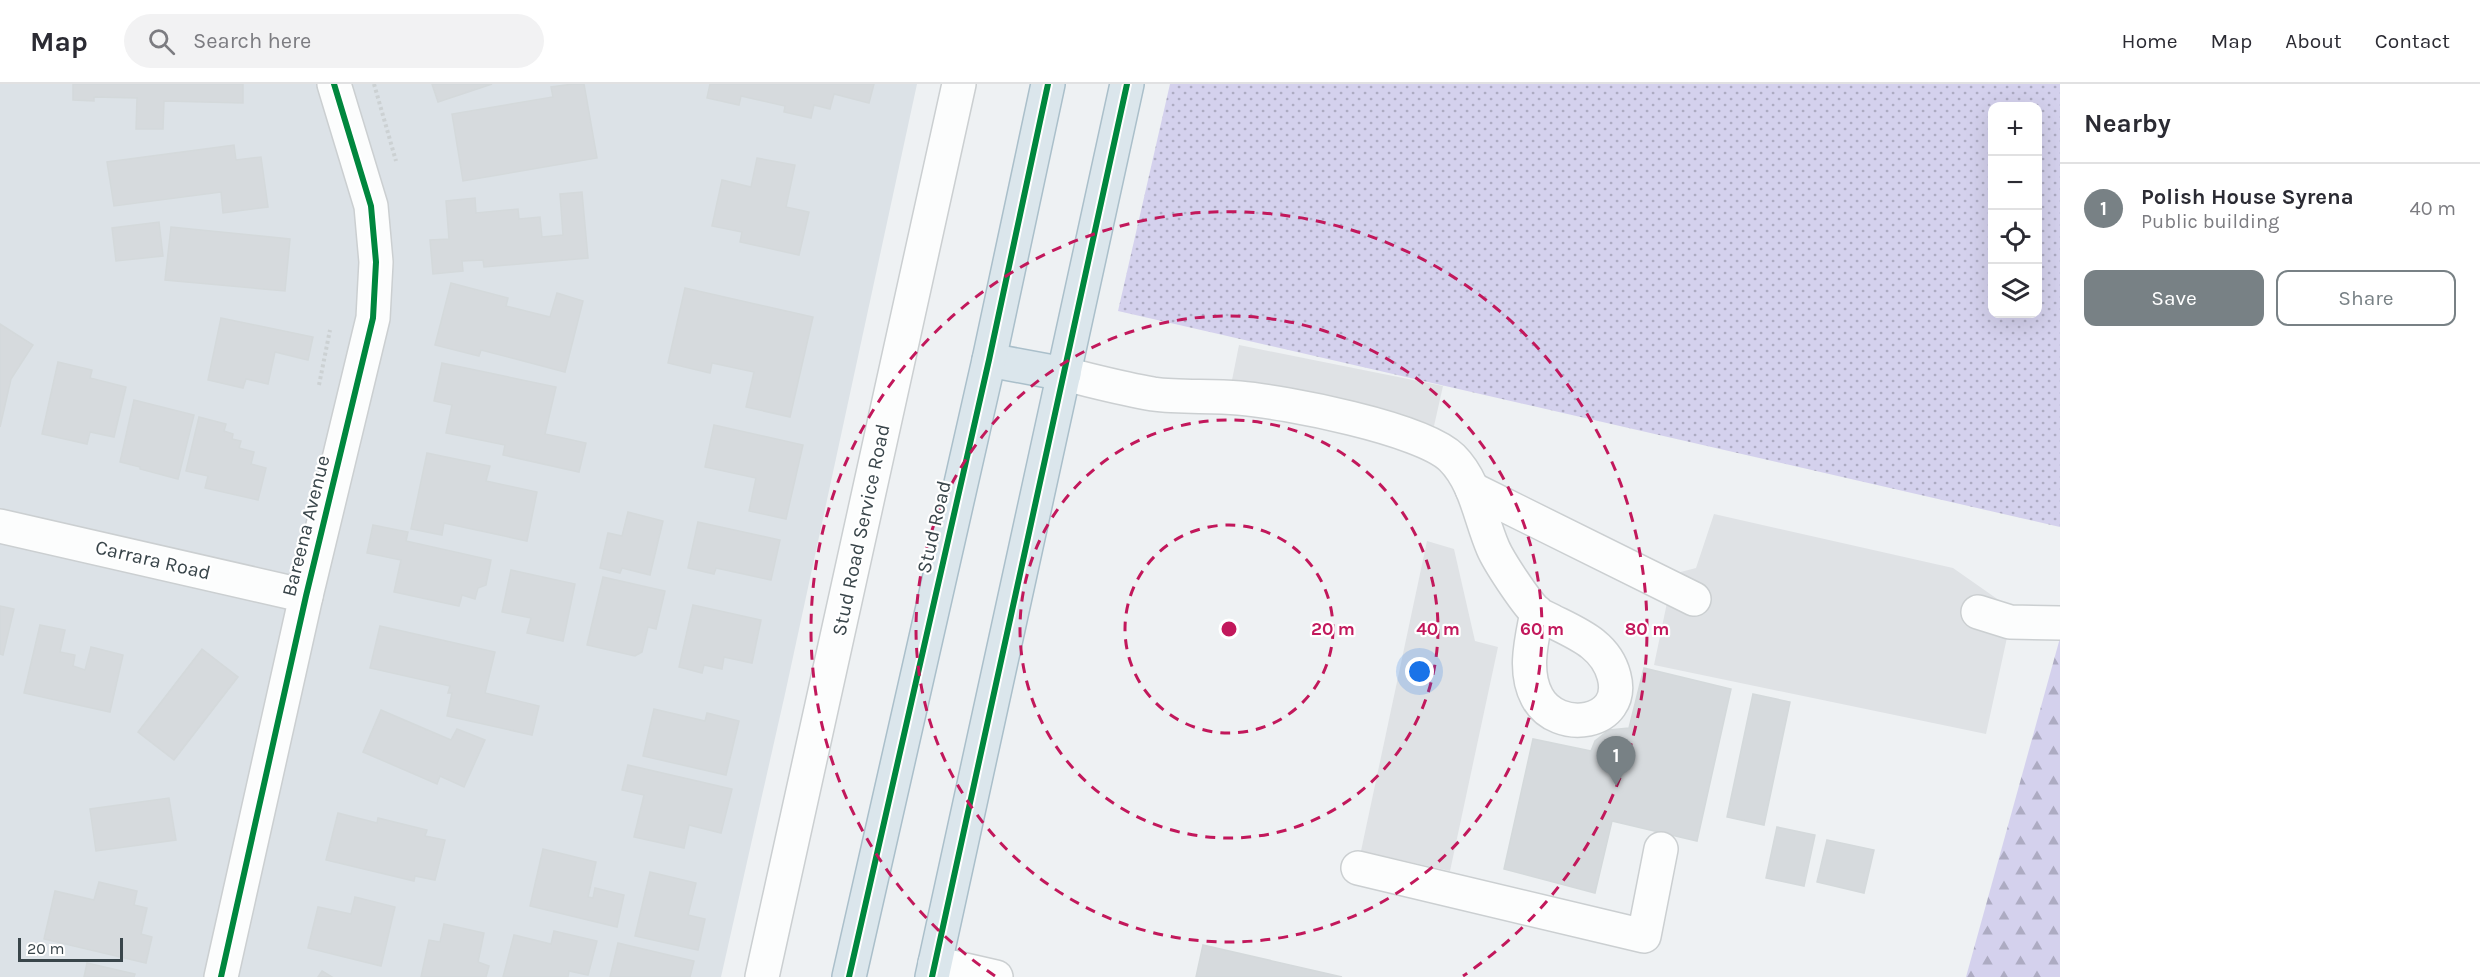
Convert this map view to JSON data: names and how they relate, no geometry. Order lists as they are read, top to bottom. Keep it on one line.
{"streets":{"highway":["Stud Road"],"street":["Bareena Avenue","Stud Road Service Road","Carrara Road"]},"crossings":[["Bareena Avenue","Carrara Road"]],"scale_bar":"20 m","page":{"header":"Map","search":"Search here","nav":["Home","Map","About","Contact"],"heading":"Nearby","map_buttons":["+","−"],"list":[{"mark":"1","name":"Polish House Syrena","note":"Public building","value":"40 m"}],"buttons":["Save","Share"],"pins":"1","scale":"20 m"},"rings":["20 m","40 m","60 m","80 m"]}
